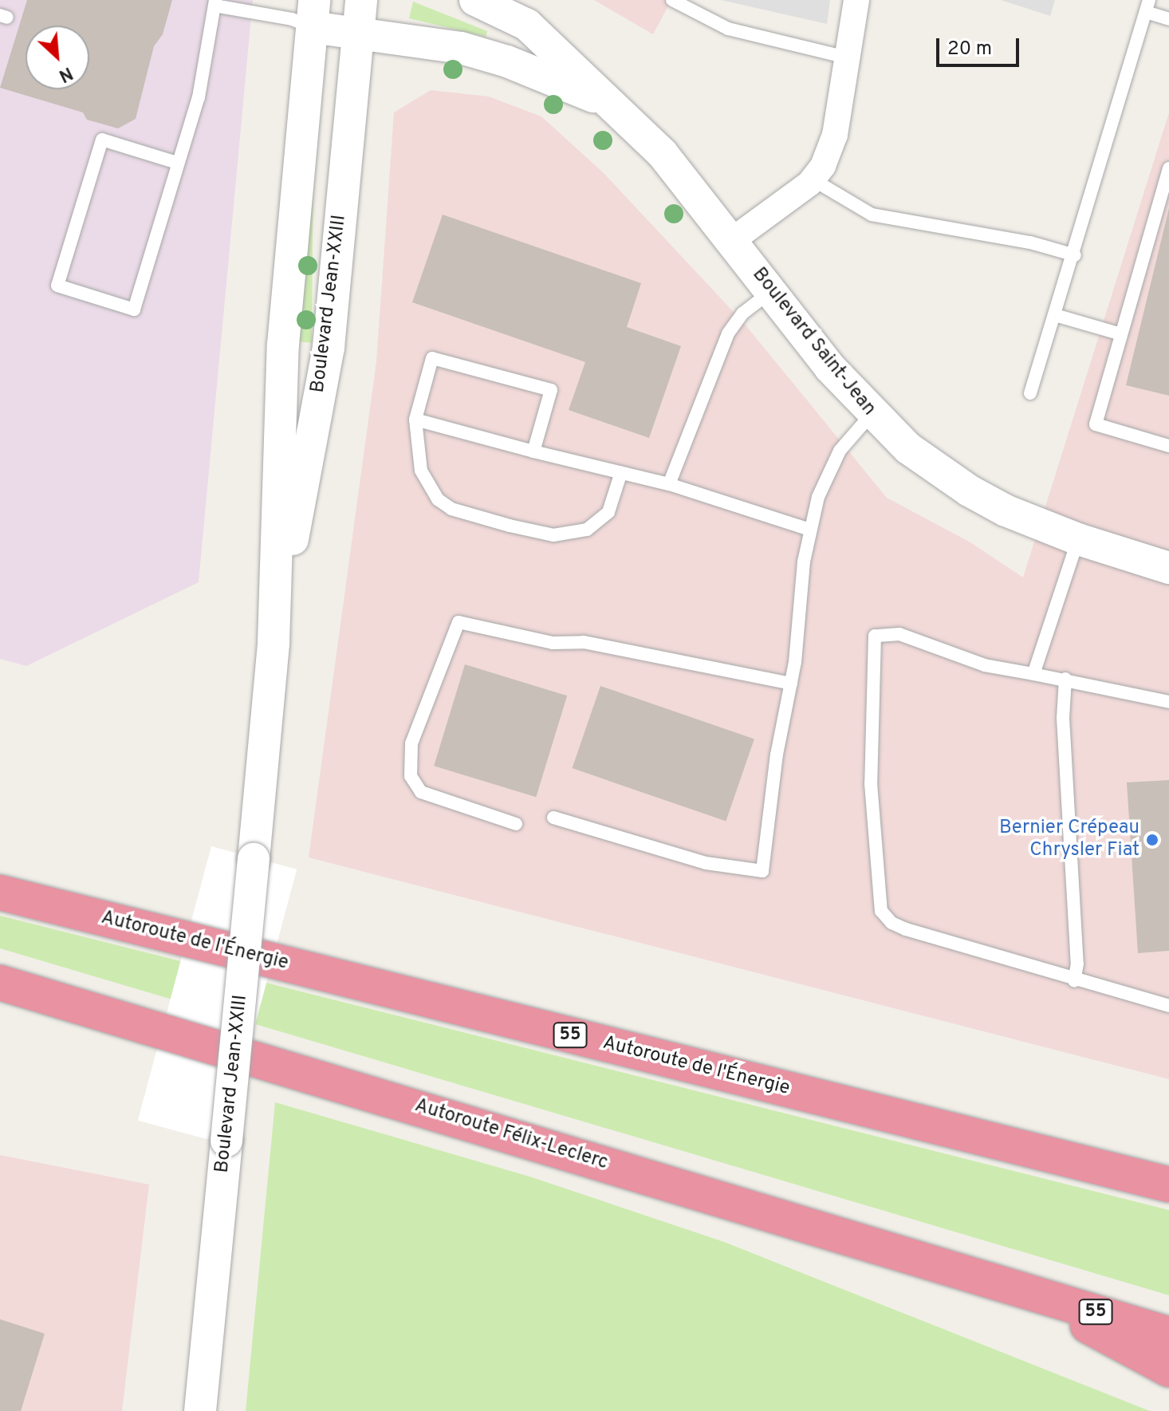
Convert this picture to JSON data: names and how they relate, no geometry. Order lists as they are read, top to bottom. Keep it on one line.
{"streets":{"highway":["Autoroute de l'Énergie","55","Autoroute Félix-Leclerc"],"street":["Boulevard Jean-XXIII","Boulevard Saint-Jean"]},"crossings":[["Boulevard Jean-XXIII","Boulevard Saint-Jean"],["55","Autoroute Félix-Leclerc"]],"places":["Bernier Crépeau Chrysler Fiat"],"scale_bar":"20 m","north":"bottom right"}
